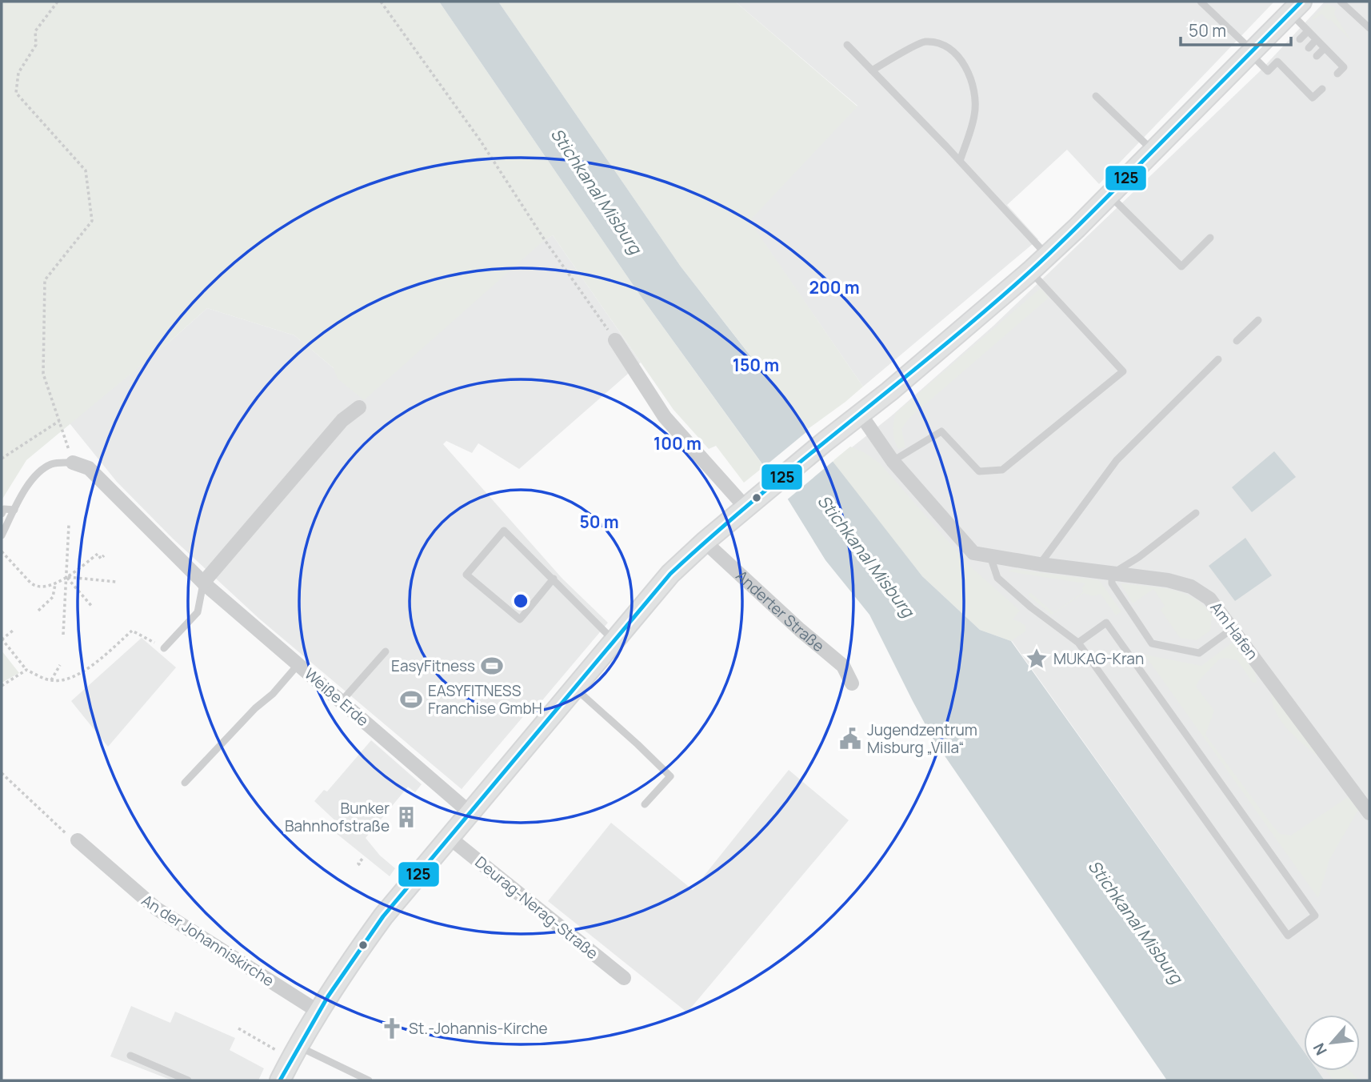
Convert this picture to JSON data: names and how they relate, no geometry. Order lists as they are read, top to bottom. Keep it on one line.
{"streets":{"street":["Anderter Straße","Am Hafen","Weiße Erde","Deurag-Nerag-Straße","An der Johanniskirche"]},"water":["Stichkanal Misburg"],"places":{"place":["MUKAG-Kran"],"sports":["EasyFitness","EASYFITNESS Franchise GmbH"],"public building":["Jugendzentrum Misburg „Villa“"],"building":["Bunker Bahnhofstraße"],"church":["St.-Johannis-Kirche"]},"lines":["transit line 125"],"scale_bar":"50 m","north":"bottom left","rings":["200 m","150 m","100 m","50 m"]}
